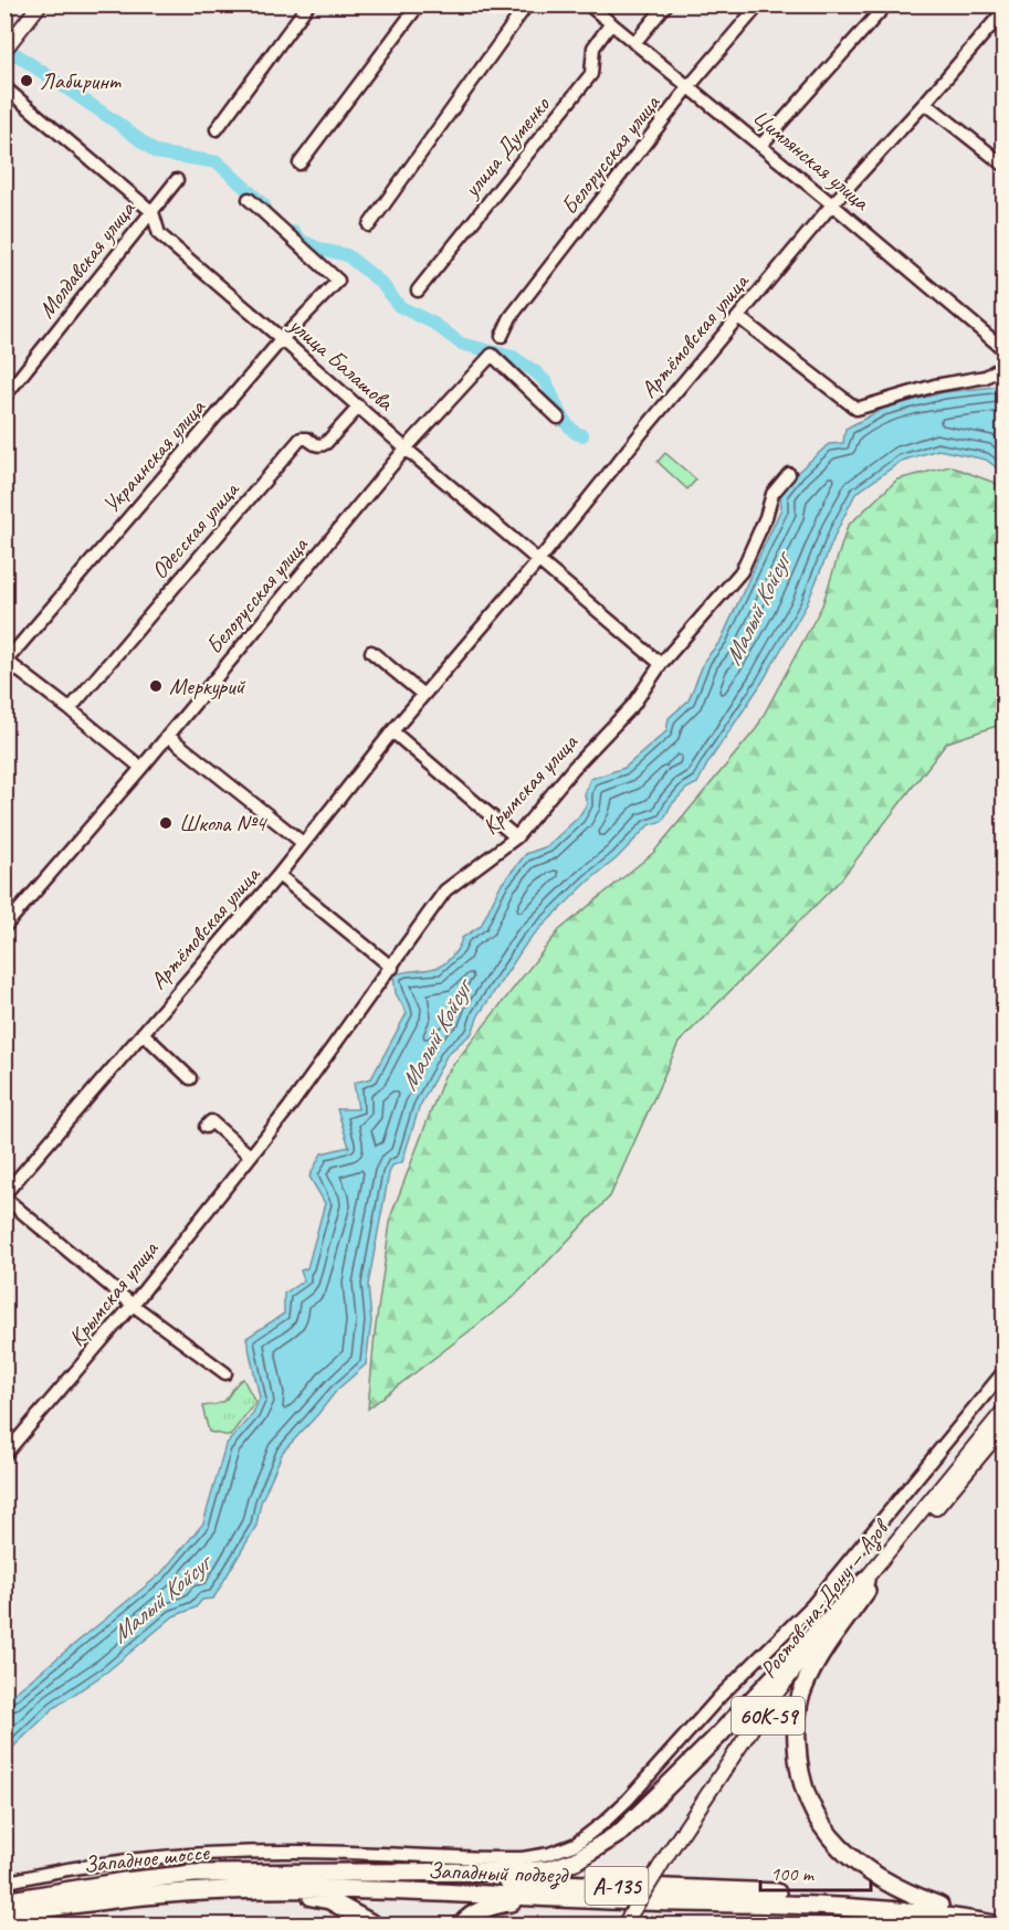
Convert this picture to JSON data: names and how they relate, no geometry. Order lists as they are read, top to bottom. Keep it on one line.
{"streets":{"highway":["Западное шоссе","Западный подъезд","А-135"],"main road":["Ростов-на-Дону — Азов","60К-59"],"street":["улица Думенко","Белорусская улица","Цимлянская улица","Молдавская улица","Артёмовская улица","улица Балашова","Украинская улица","Одесская улица","Крымская улица"]},"crossings":[["улица Думенко","Цимлянская улица"],["Белорусская улица","Цимлянская улица"],["Белорусская улица","улица Балашова"],["Цимлянская улица","Артёмовская улица"],["Молдавская улица","улица Балашова"],["Артёмовская улица","улица Балашова"],["улица Балашова","Украинская улица"],["улица Балашова","Одесская улица"],["улица Балашова","Крымская улица"],["Западное шоссе","Западный подъезд"]],"water":["Малый Койсуг"],"places":["Лабиринт","Меркурий","Школа №4"],"scale_bar":"100 m"}
